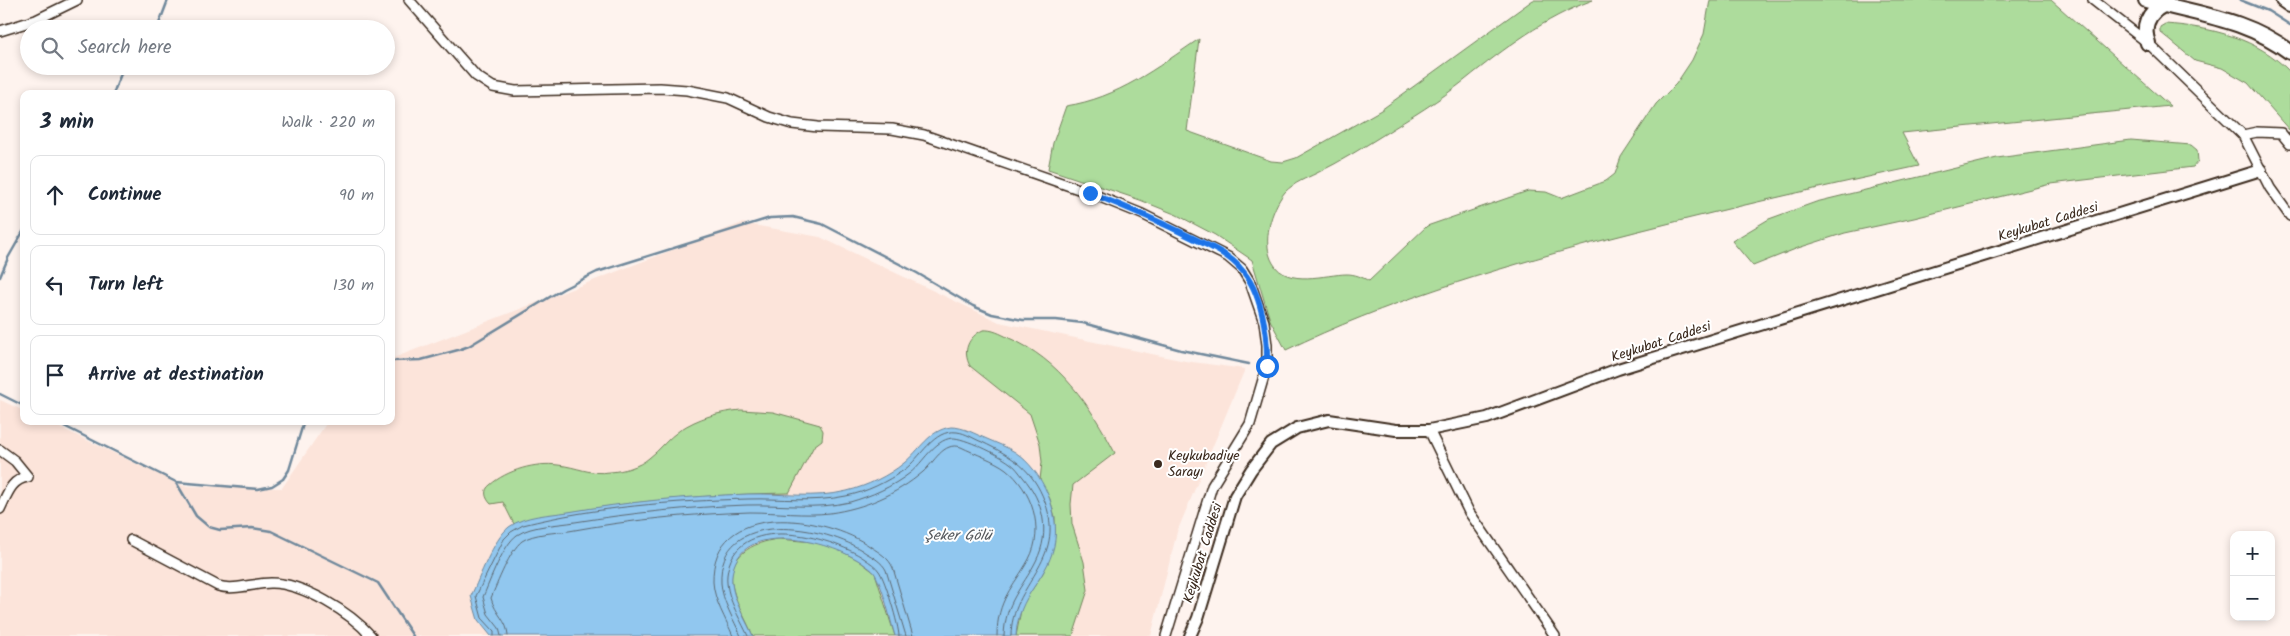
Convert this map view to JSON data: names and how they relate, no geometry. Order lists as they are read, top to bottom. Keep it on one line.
{"streets":{"street":["Keykubat Caddesi"]},"water":["Şeker Gölü"],"places":["Keykubadiye Sarayı"],"page":{"search":"Search here","heading":["3 min","Walk · 220 m"],"list":[["Continue","90 m"],["Turn left","130 m"],"Arrive at destination"],"map_buttons":["+","−"]}}
